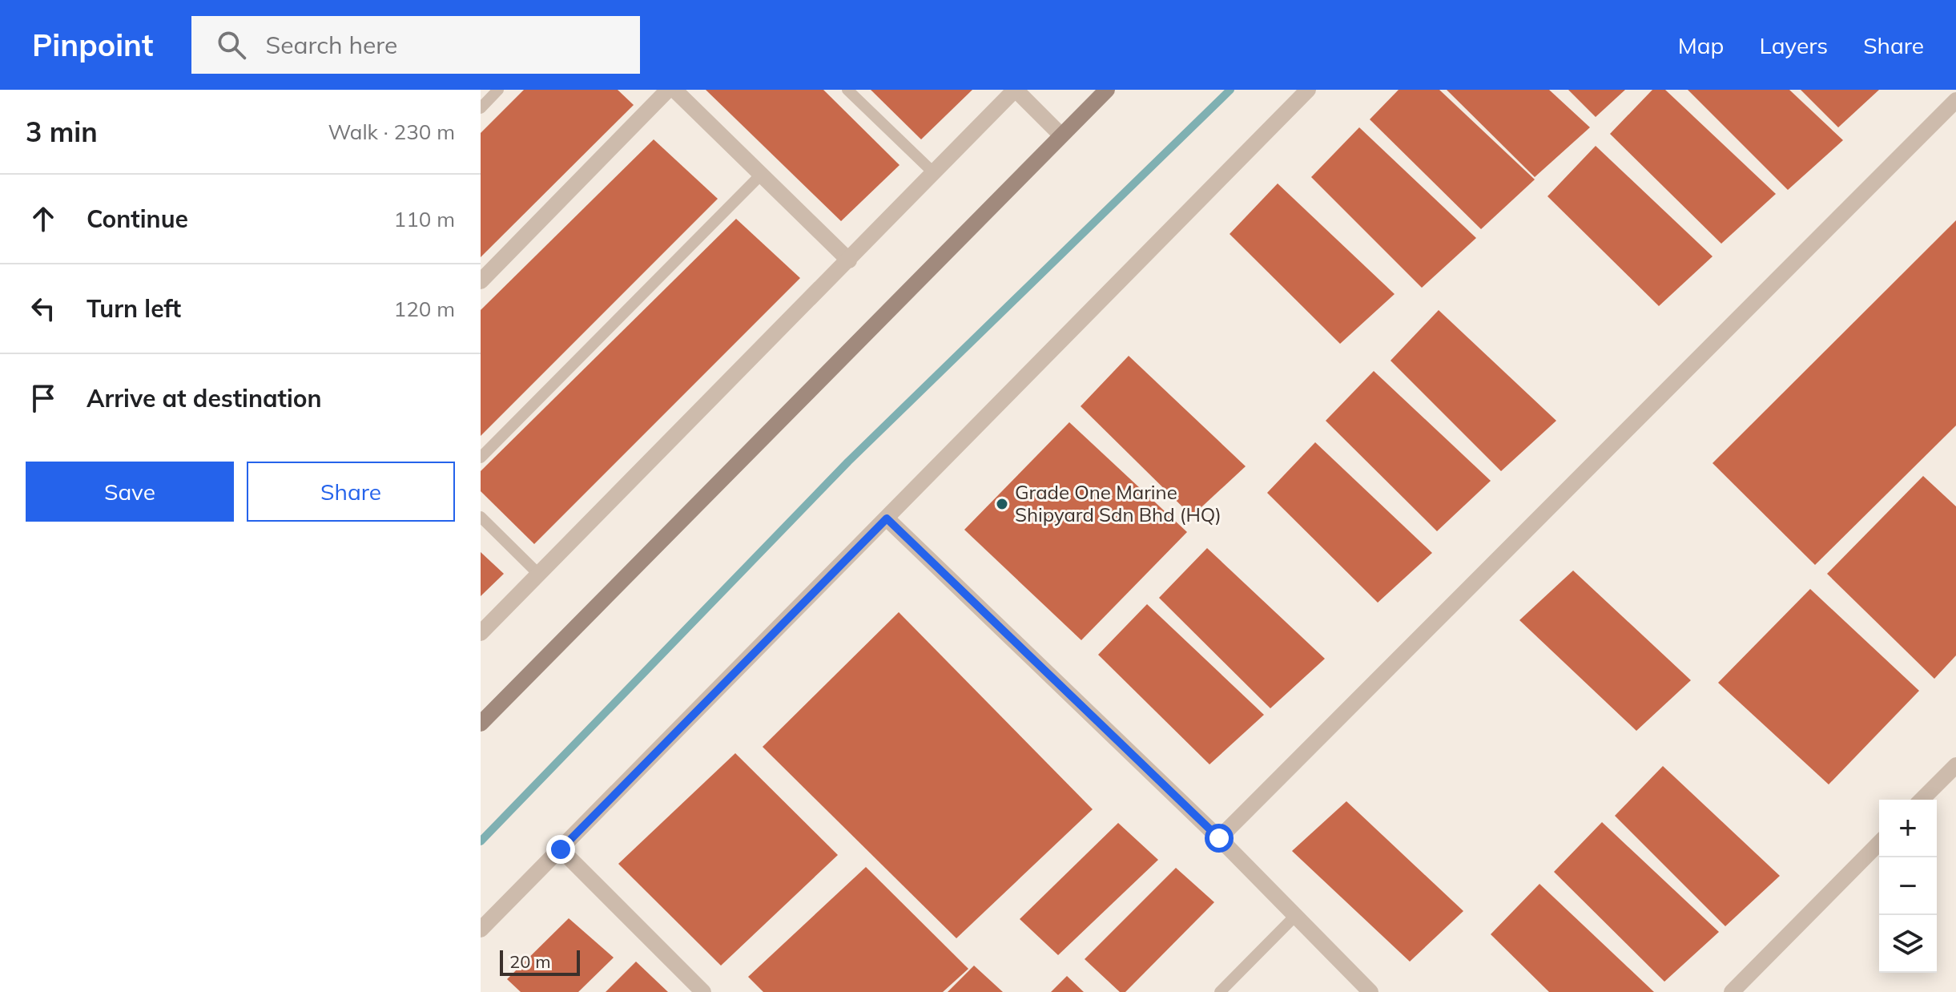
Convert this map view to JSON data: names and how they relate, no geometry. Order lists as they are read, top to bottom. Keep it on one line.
{"places":["Grade One Marine Shipyard Sdn Bhd (HQ)"],"scale_bar":"20 m","page":{"header":"Pinpoint","search":"Search here","nav":["Map","Layers","Share"],"heading":["3 min","Walk · 230 m"],"list":[["Continue","110 m"],["Turn left","120 m"],"Arrive at destination"],"buttons":["Save","Share"],"map_buttons":["+","−"],"scale":"20 m"}}
